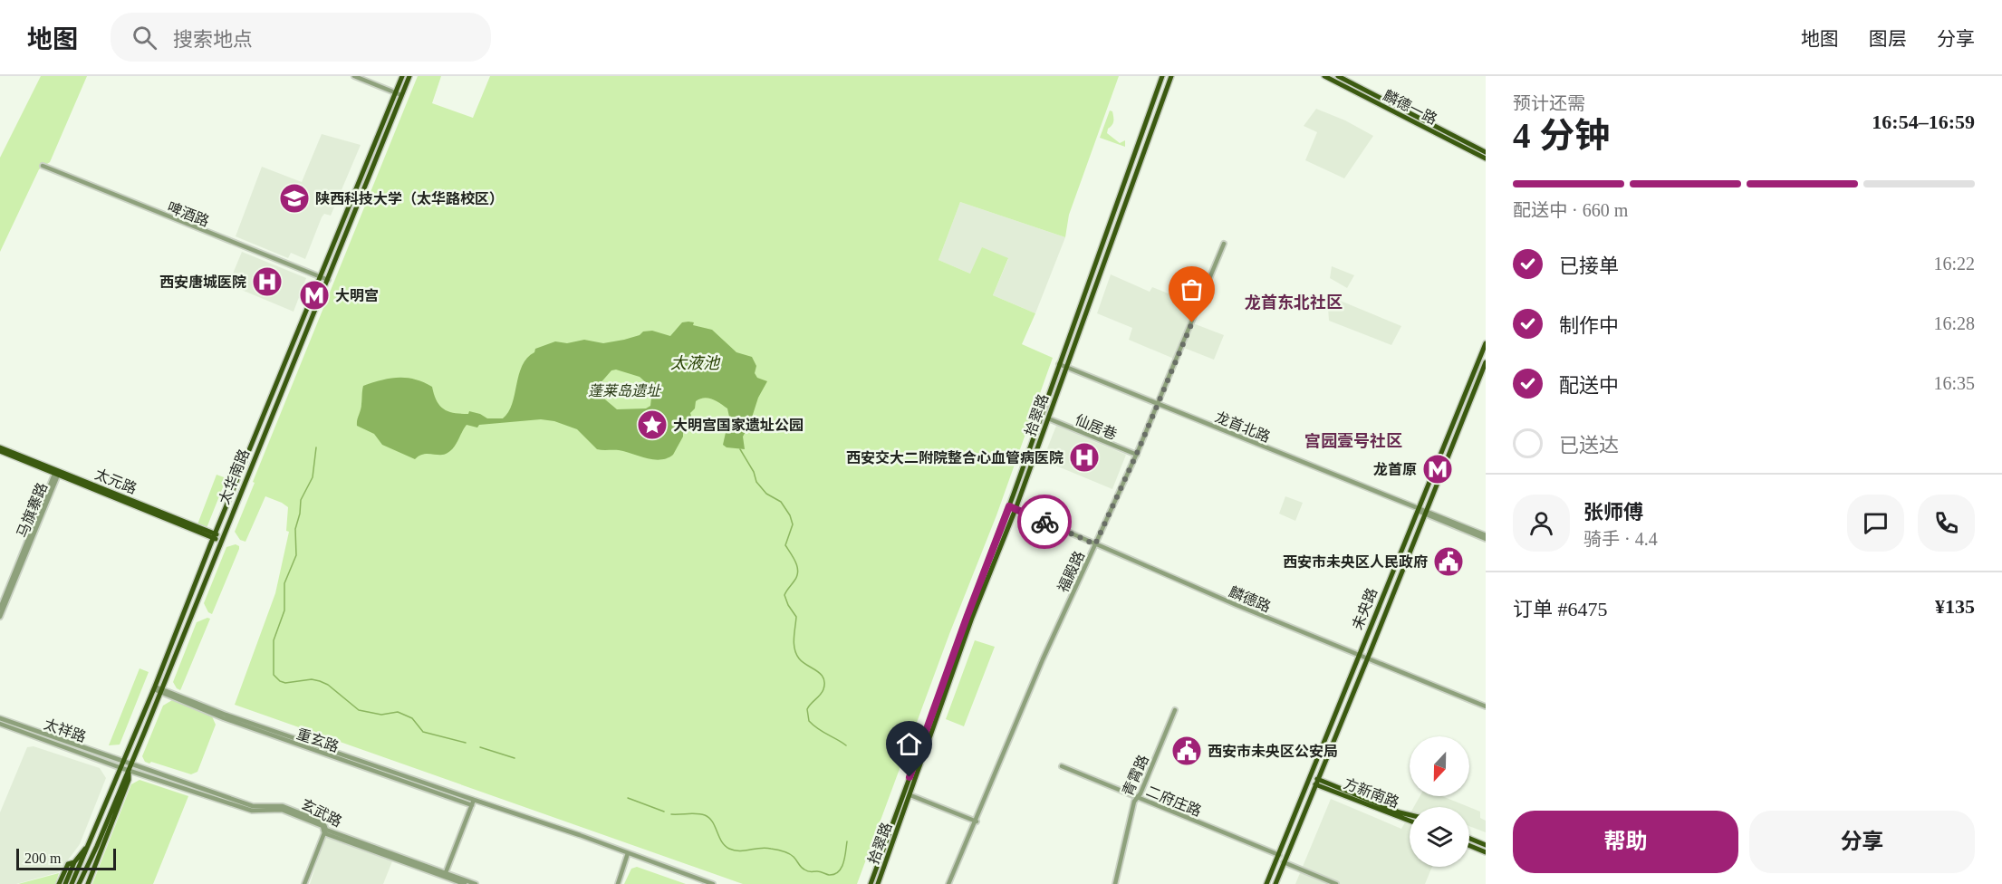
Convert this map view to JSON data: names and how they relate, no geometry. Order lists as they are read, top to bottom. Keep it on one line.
{"streets":{"main road":["麟德一路","拾翠路","太华南路","太元路","未央路","方新南路"],"street":["啤酒路","仙居巷","龙首北路","马旗寨路","福殿路","麟德路","太祥路","重玄路","青霄路","二府庄路","玄武路"]},"crossings":[["啤酒路","太华南路"],["拾翠路","仙居巷"],["拾翠路","龙首北路"],["拾翠路","麟德路"],["仙居巷","福殿路"],["龙首北路","福殿路"],["龙首北路","未央路"],["太华南路","太元路"],["太华南路","太祥路"],["太华南路","重玄路"],["太华南路","玄武路"],["太元路","马旗寨路"],["福殿路","麟德路"],["麟德路","未央路"],["未央路","方新南路"],["未央路","二府庄路"],["太祥路","玄武路"],["青霄路","二府庄路"]],"districts":["龙首东北社区","宫园壹号社区"],"water":["太液池"],"parks":["蓬莱岛遗址"],"places":{"school or university":["陕西科技大学（太华路校区）"],"hospital":["西安唐城医院","西安交大二附院整合心血管病医院"],"metro station":["大明宫","龙首原"],"place":["大明宫国家遗址公园"],"public building":["西安市未央区人民政府","西安市未央区公安局"]},"scale_bar":"200 m","north":"bottom","page":{"header":"地图","search":"搜索地点","nav":["地图","图层","分享"],"heading":["4 分钟","预计还需","16:54–16:59"],"panel":["张师傅","骑手 · 4.4","订单 #6475","¥135"],"bar":"配送中 · 660 m","list":[["已接单","16:22"],["制作中","16:28"],["配送中","16:35"],"已送达"],"buttons":["帮助","分享"],"scale":"200 m"}}
